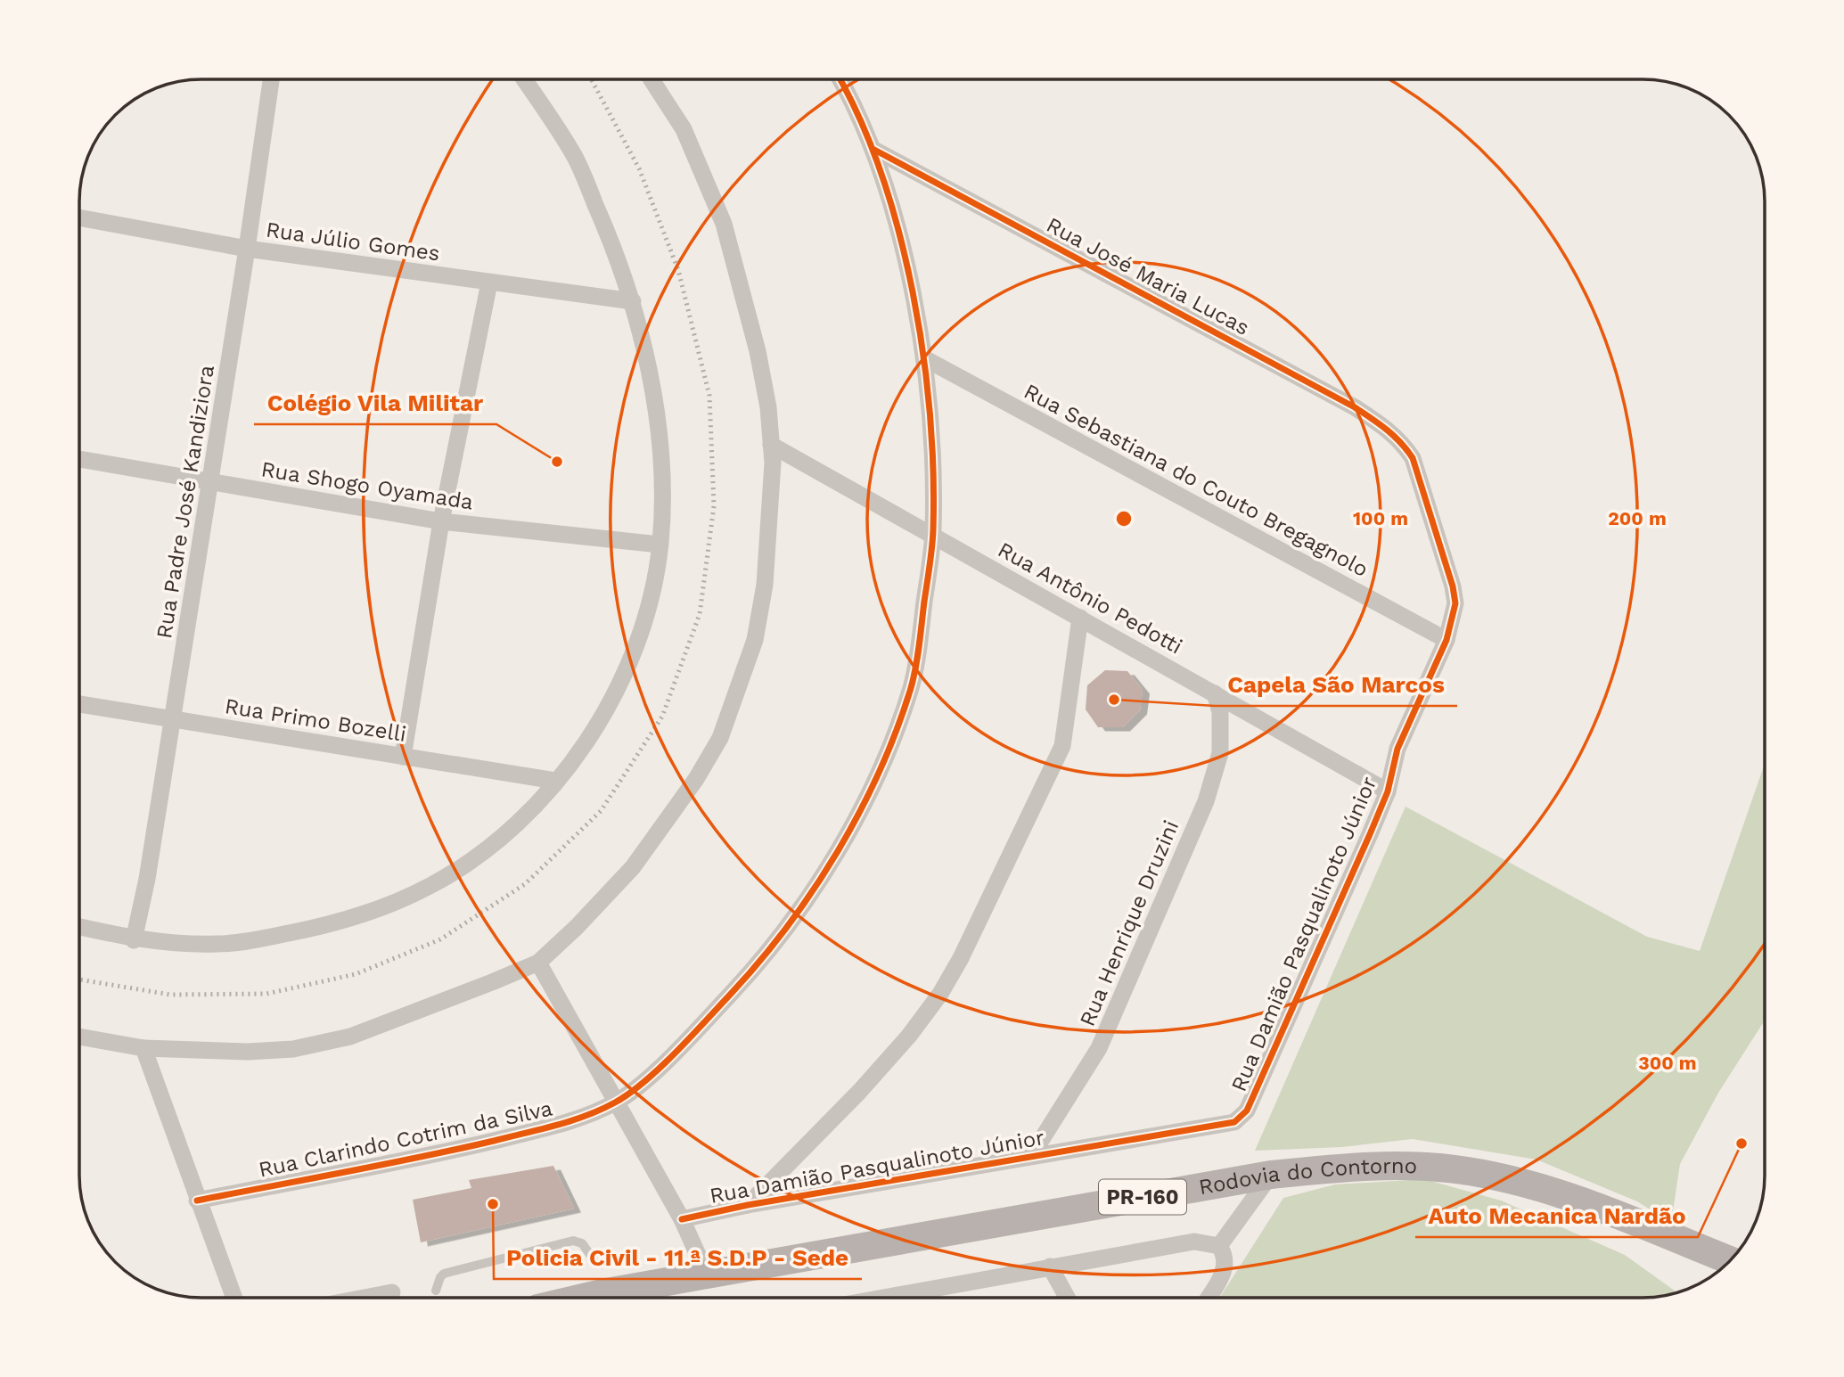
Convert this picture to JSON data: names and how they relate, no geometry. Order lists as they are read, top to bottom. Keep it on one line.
{"streets":{"main road":["Rodovia do Contorno","PR-160"],"street":["Rua Júlio Gomes","Rua José Maria Lucas","Rua Sebastiana do Couto Bregagnolo","Rua Shogo Oyamada","Rua Padre José Kandiziora","Rua Antônio Pedotti","Rua Primo Bozelli","Rua Henrique Druzini","Rua Damião Pasqualinoto Júnior","Rua Clarindo Cotrim da Silva"]},"crossings":[["Rua Júlio Gomes","Rua Padre José Kandiziora"],["Rua José Maria Lucas","Rua Damião Pasqualinoto Júnior"],["Rua José Maria Lucas","Rua Clarindo Cotrim da Silva"],["Rua Sebastiana do Couto Bregagnolo","Rua Damião Pasqualinoto Júnior"],["Rua Sebastiana do Couto Bregagnolo","Rua Clarindo Cotrim da Silva"],["Rua Shogo Oyamada","Rua Padre José Kandiziora"],["Rua Padre José Kandiziora","Rua Primo Bozelli"],["Rua Antônio Pedotti","Rua Henrique Druzini"],["Rua Antônio Pedotti","Rua Damião Pasqualinoto Júnior"],["Rua Antônio Pedotti","Rua Clarindo Cotrim da Silva"],["Rua Henrique Druzini","Rua Damião Pasqualinoto Júnior"]],"places":["Colégio Vila Militar","Capela São Marcos","Auto Mecanica Nardão","Policia Civil - 11.ª S.D.P - Sede"],"rings":["100 m","200 m","300 m"]}
